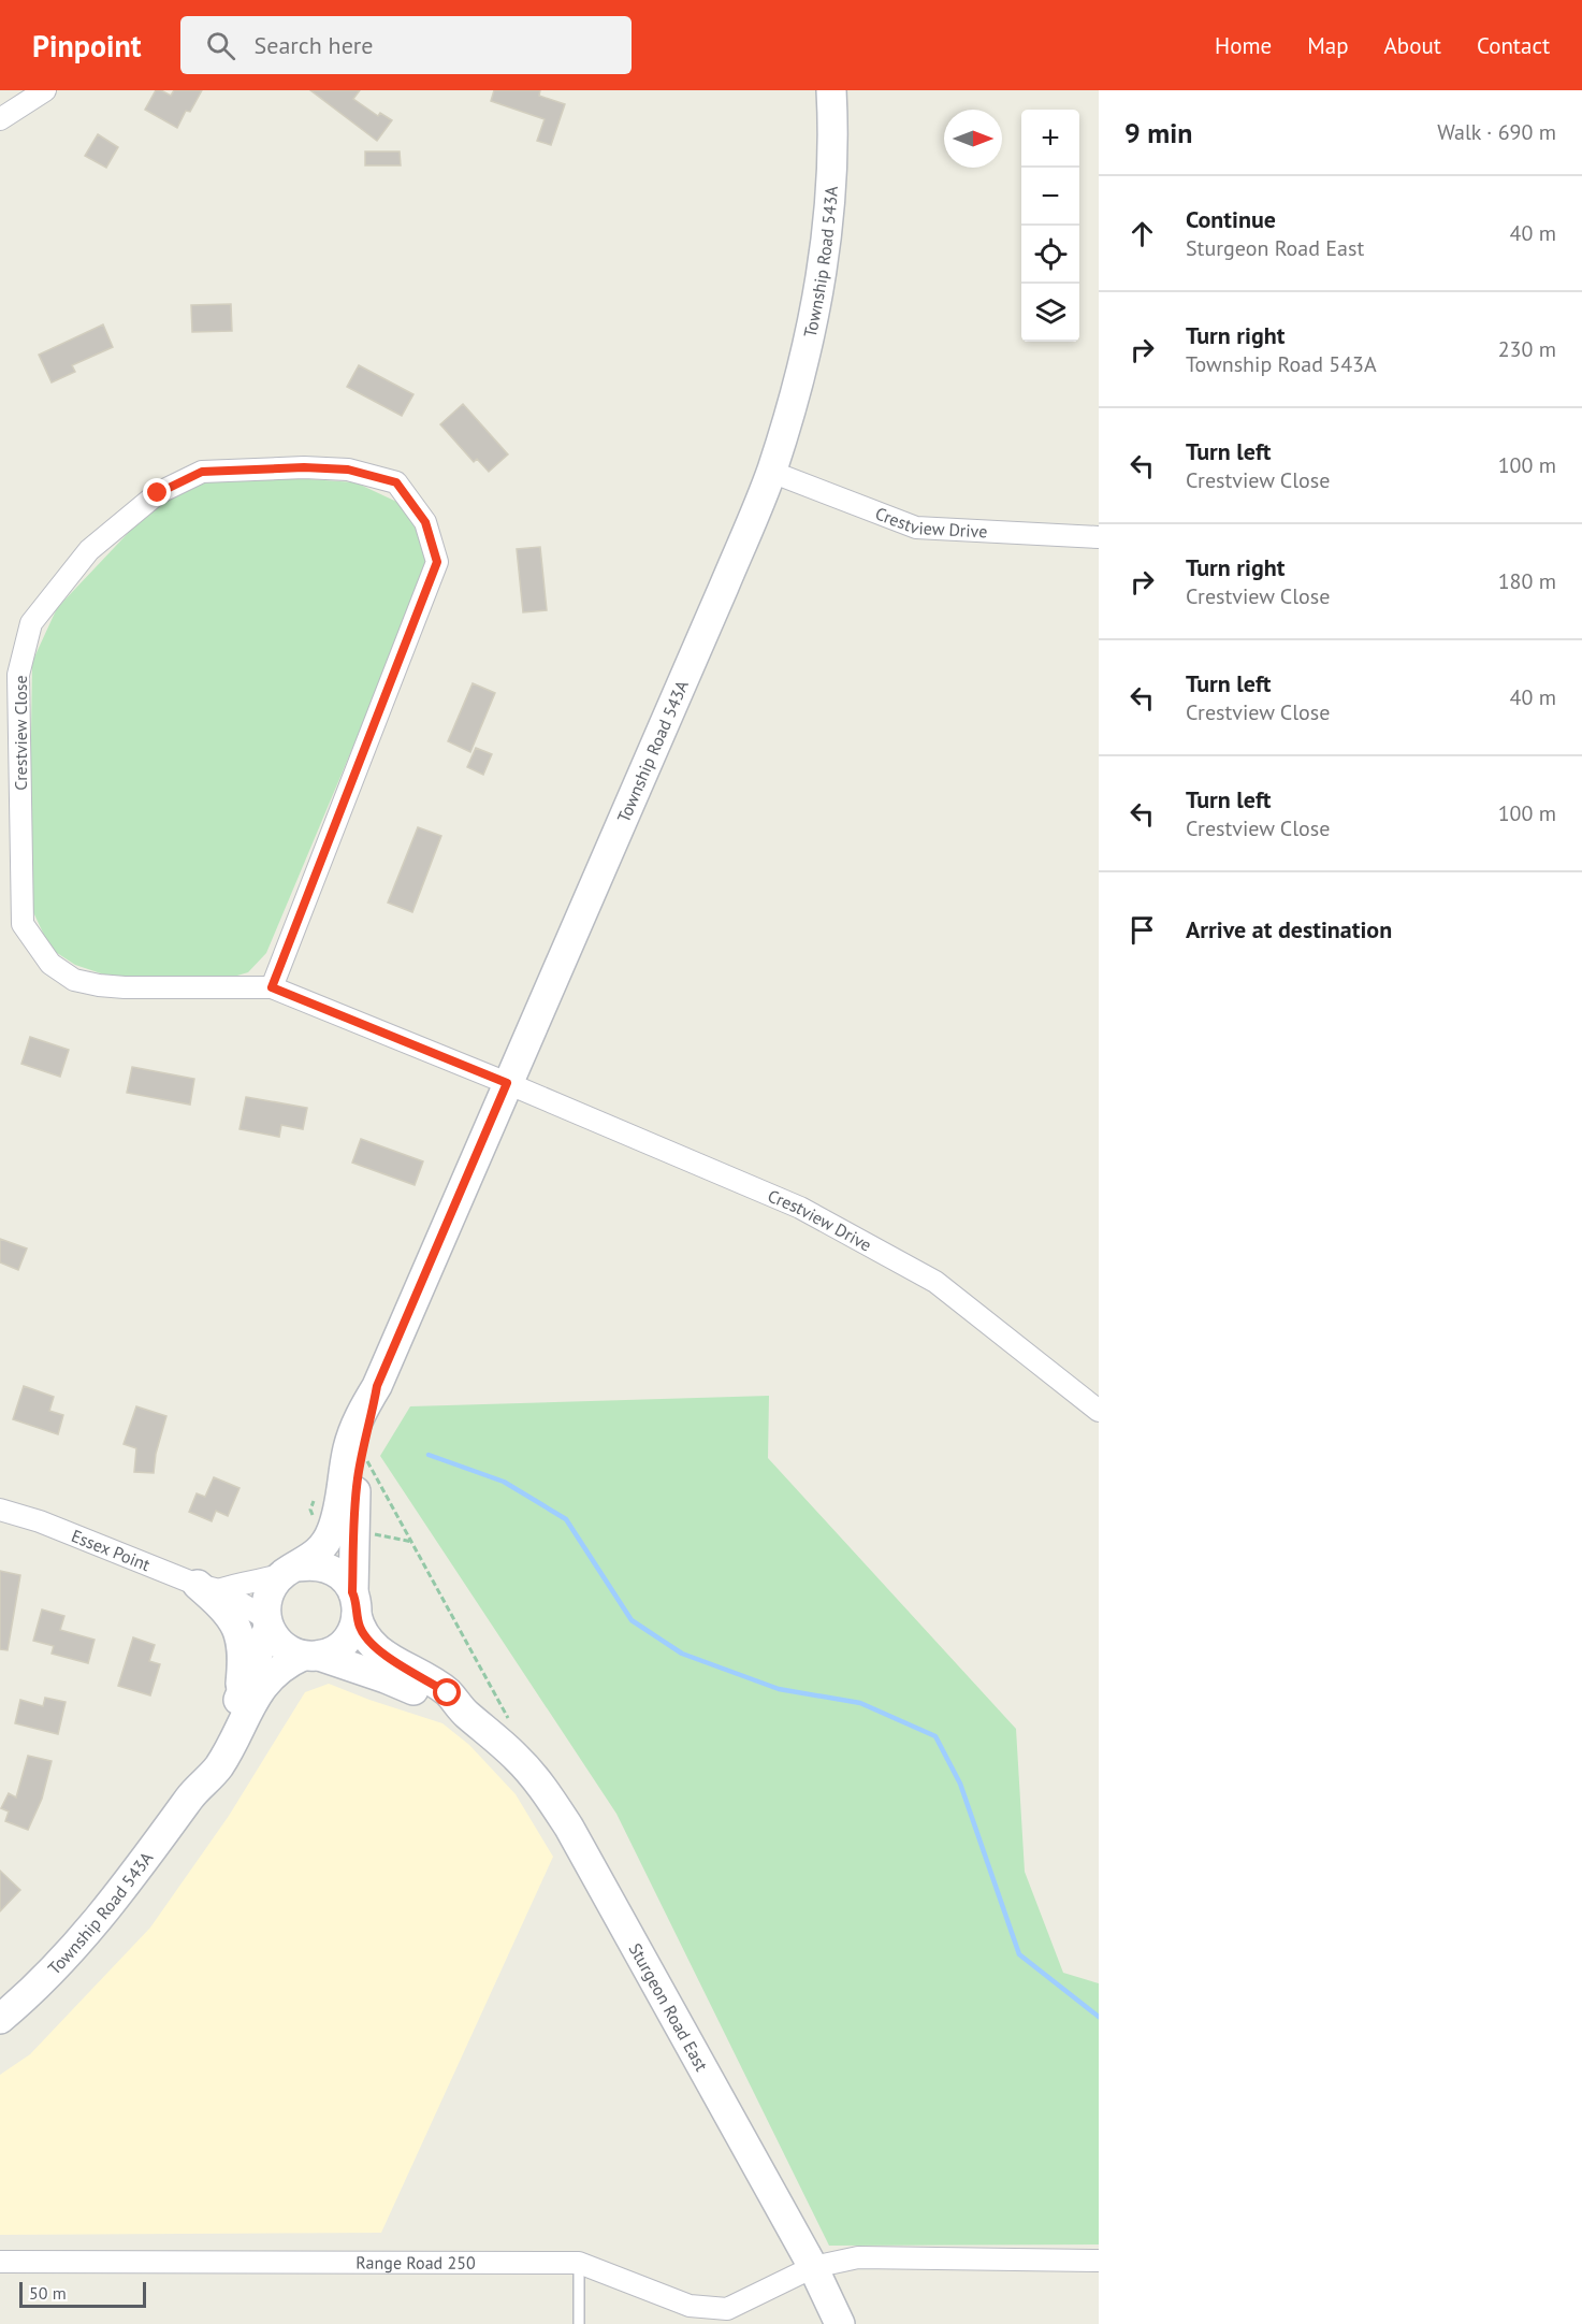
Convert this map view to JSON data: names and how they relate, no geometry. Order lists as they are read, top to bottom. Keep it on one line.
{"streets":{"main road":["Township Road 543A","Sturgeon Road East"],"street":["Crestview Drive","Crestview Close","Essex Point","Range Road 250"]},"crossings":[["Township Road 543A","Crestview Drive"],["Township Road 543A","Crestview Close"],["Township Road 543A","Essex Point"],["Township Road 543A","Sturgeon Road East"],["Crestview Drive","Crestview Close"],["Essex Point","Sturgeon Road East"],["Sturgeon Road East","Range Road 250"]],"scale_bar":"50 m","north":"right","page":{"header":"Pinpoint","search":"Search here","nav":["Home","Map","About","Contact"],"heading":["9 min","Walk · 690 m"],"map_buttons":["+","−"],"list":[["Continue","Sturgeon Road East","40 m"],["Turn right","Township Road 543A","230 m"],["Turn left","Crestview Close","100 m"],["Turn right","Crestview Close","180 m"],["Turn left","Crestview Close","40 m"],["Turn left","Crestview Close","100 m"],"Arrive at destination"],"scale":"50 m"}}
